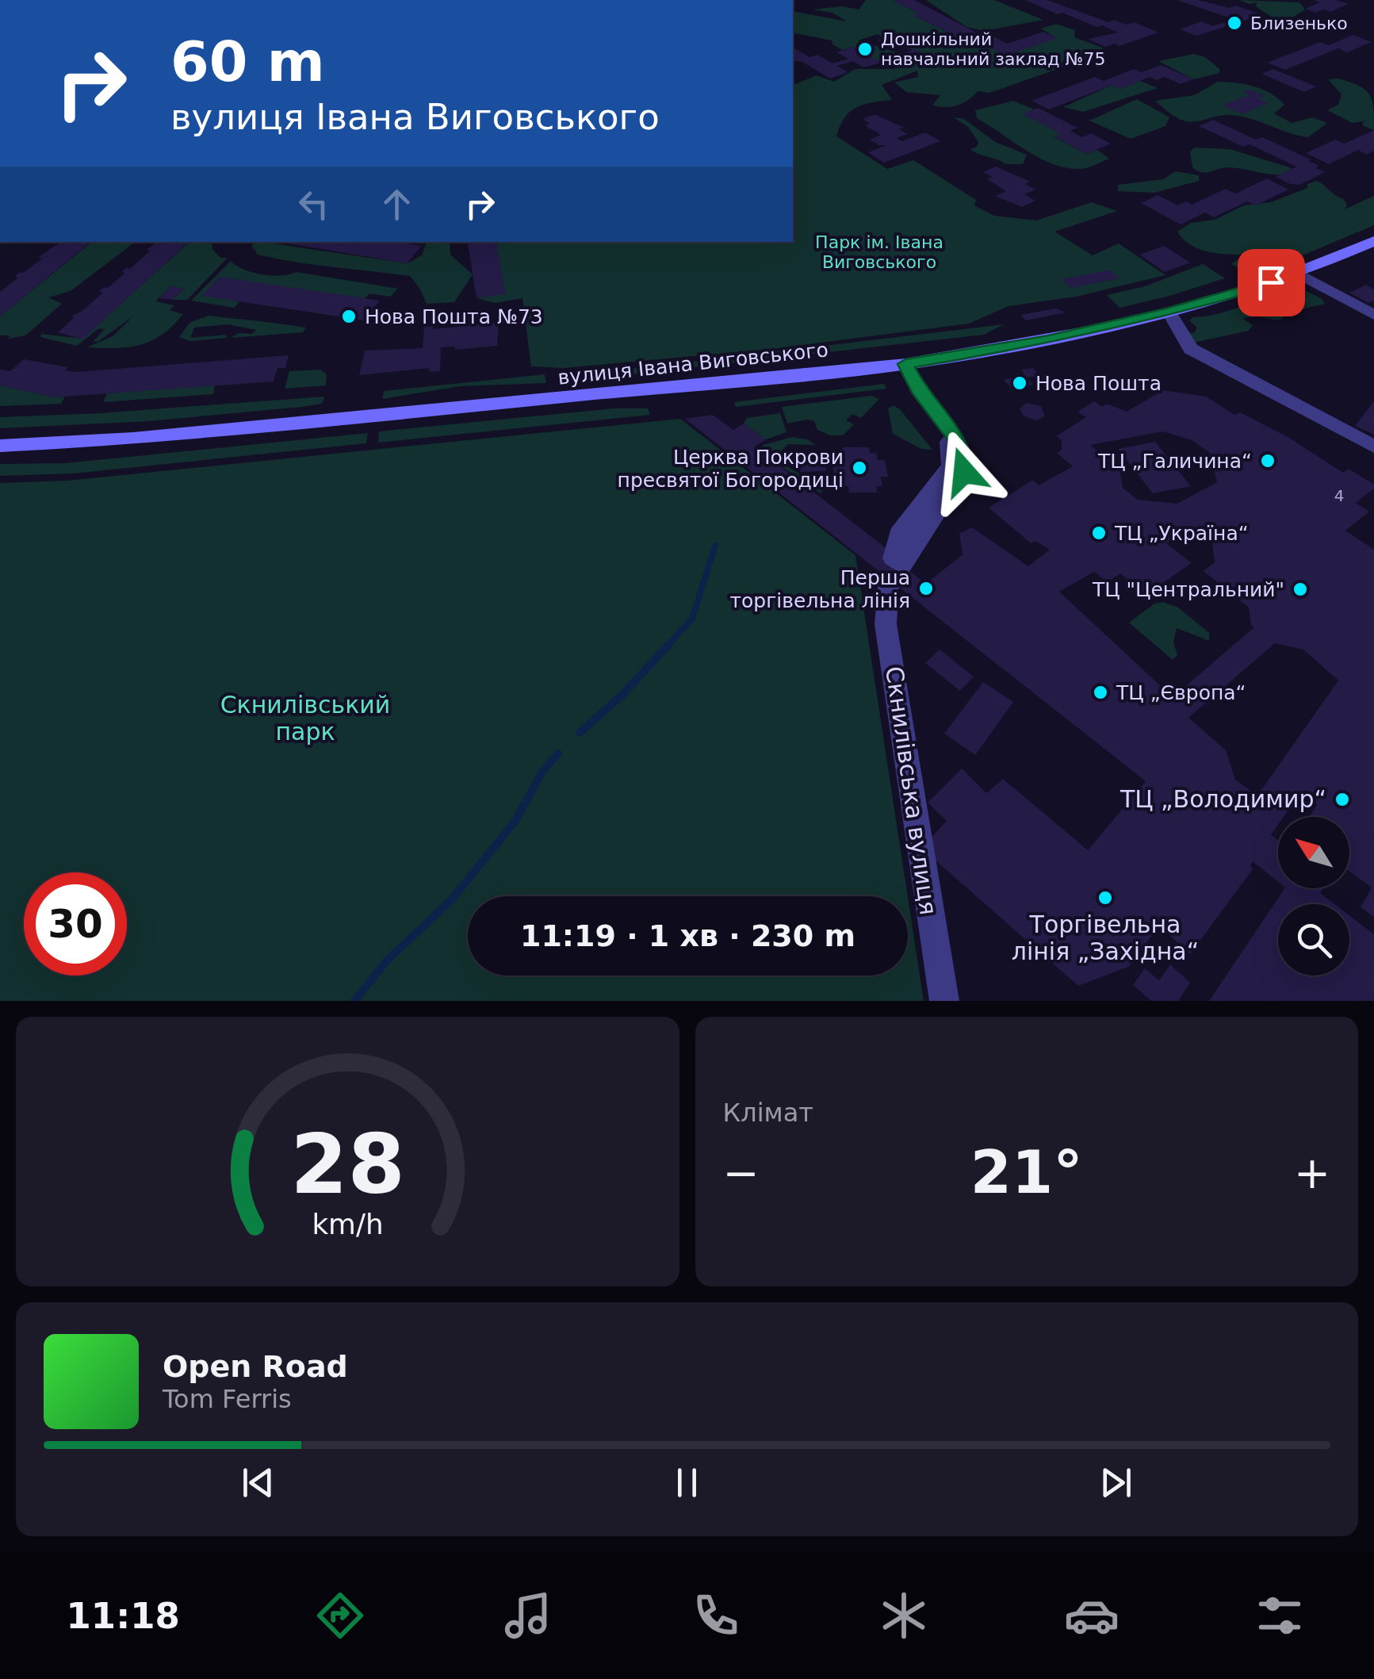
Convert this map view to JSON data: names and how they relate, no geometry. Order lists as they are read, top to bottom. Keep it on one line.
{"streets":{"main road":["вулиця Івана Виговського"],"street":["Скнилівська вулиця"]},"crossings":[["вулиця Івана Виговського","Скнилівська вулиця"]],"parks":["Парк ім. Івана Виговського","Скнилівський парк"],"places":["Близенько","Дошкільний навчальний заклад №75","Нова Пошта №73","Нова Пошта","ТЦ „Галичина“","Церква Покрови пресвятої Богородиці","ТЦ „Україна“","Перша торгівельна лінія","ТЦ \"Центральний\"","ТЦ „Європа“","ТЦ „Володимир“","Торгівельна лінія „Західна“"],"house_numbers":["4"],"north":"top left","page":{"turn":["60 m","вулиця Івана Виговського"],"limit":"30","trip":"11:19 · 1 хв · 230 m","tile":"Клімат","heat":["−","21°","+"],"song":["Open Road","Tom Ferris"],"tabs":"11:18","gauge":["28","km/h"]}}
